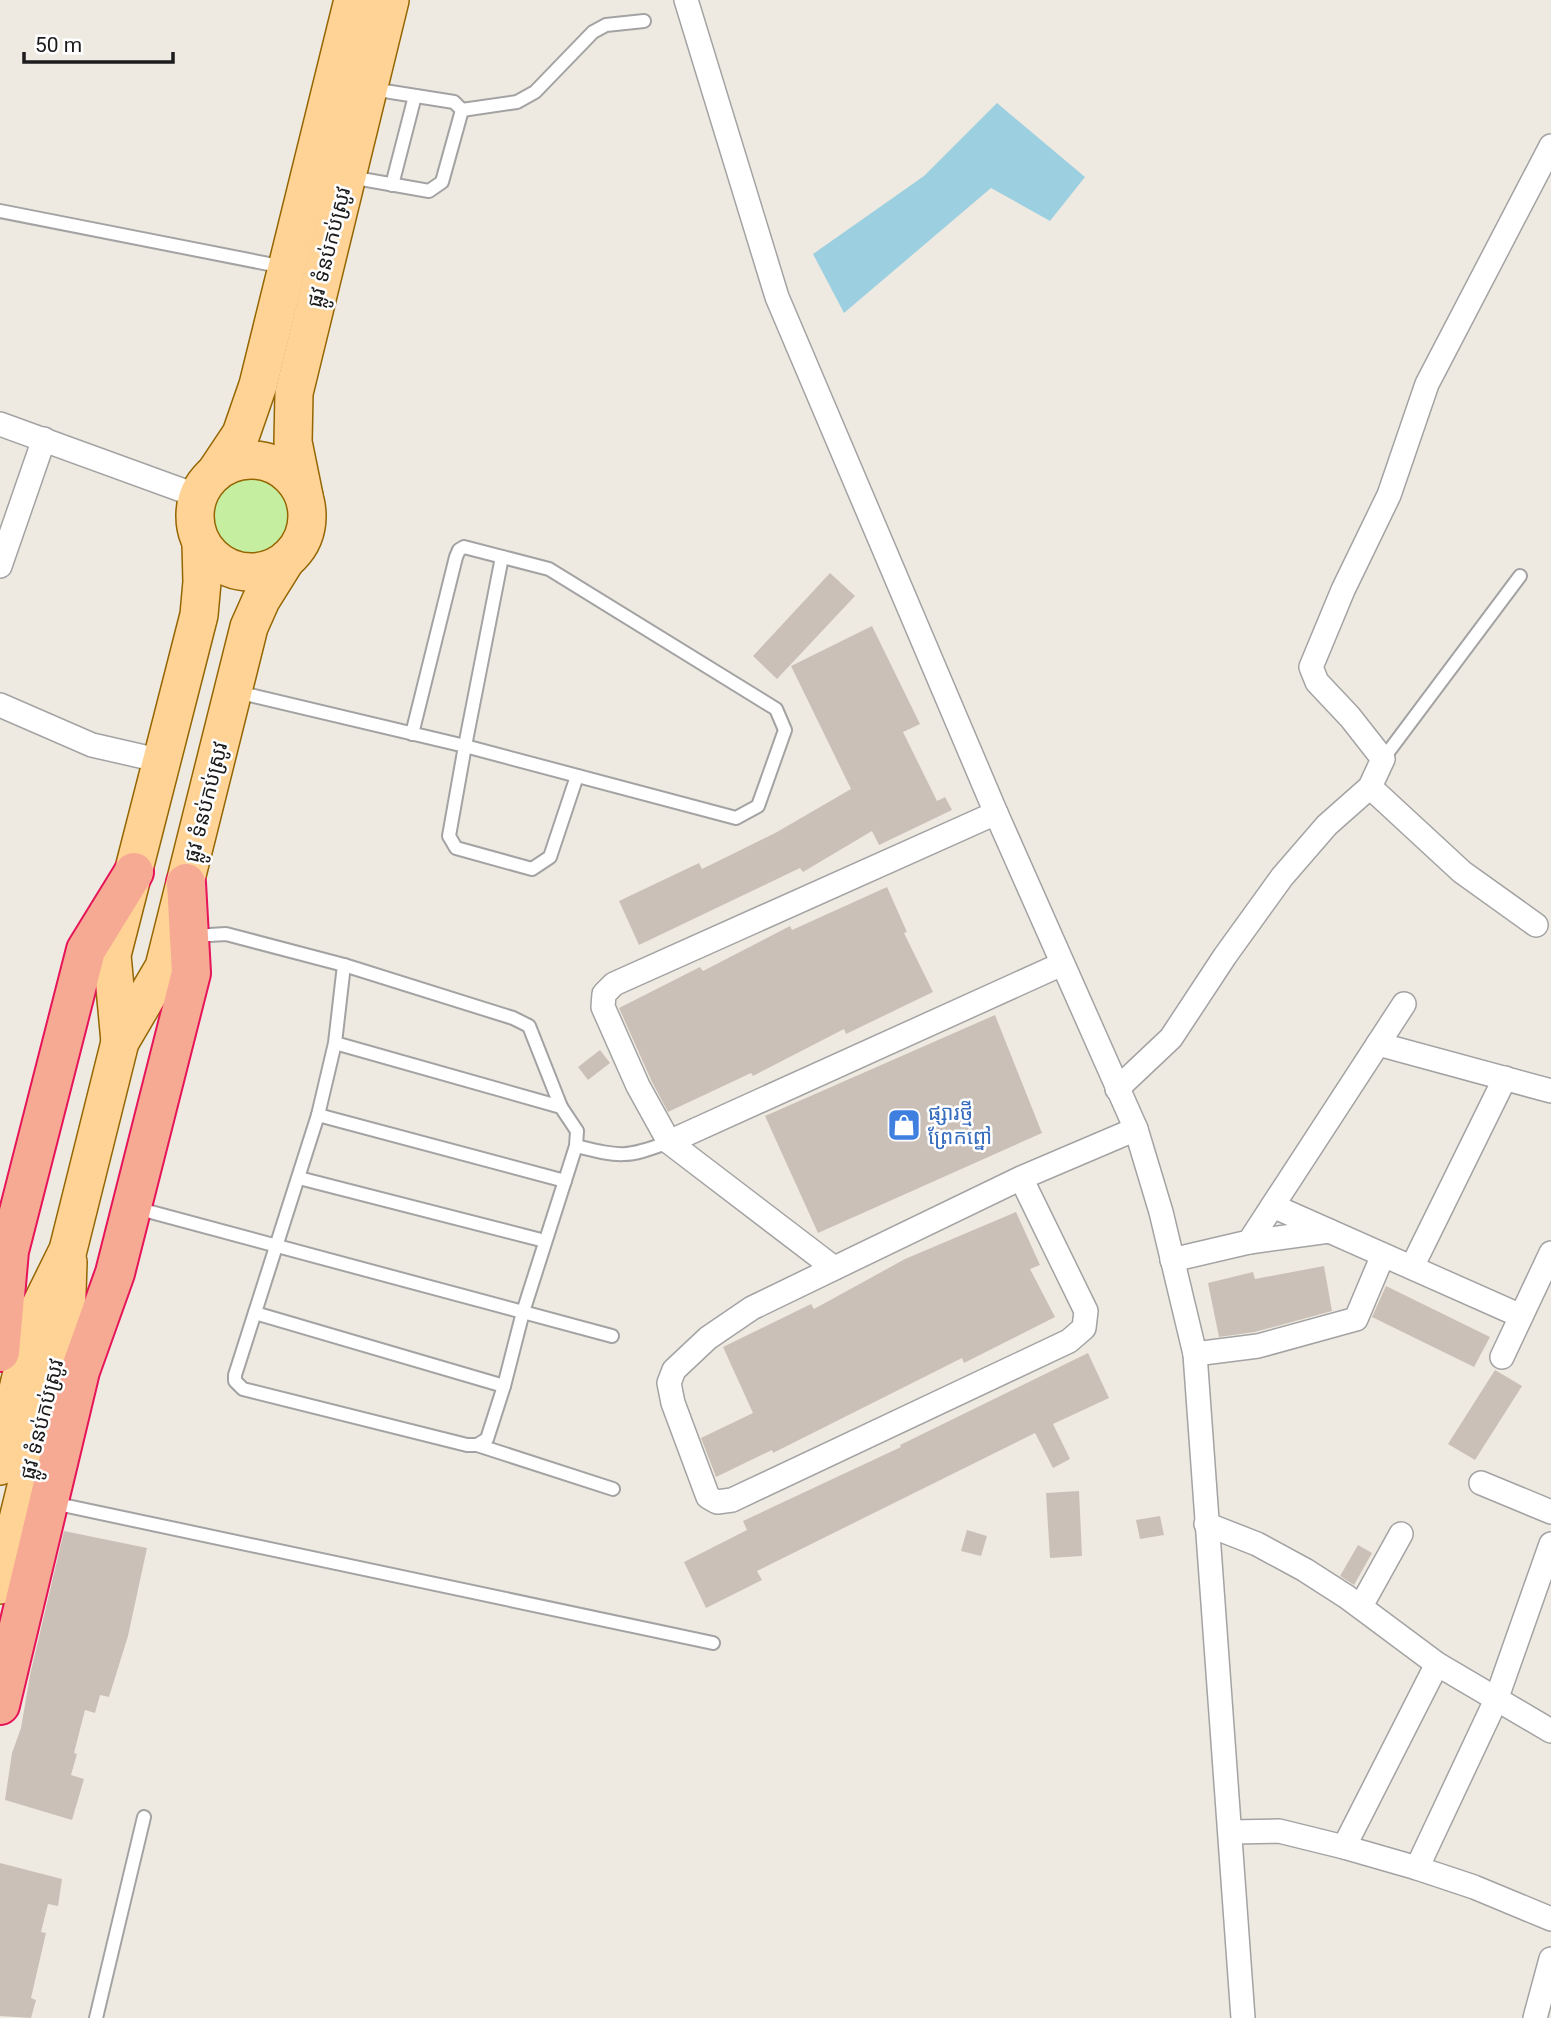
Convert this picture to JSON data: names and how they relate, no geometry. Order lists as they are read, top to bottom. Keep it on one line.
{"streets":{"main road":["ផ្លូវ ទំនប់កប់ស្រូវ"]},"places":{"shop":["ផ្សារថ្មី ព្រែកព្នៅ"]},"scale_bar":"50 m"}
